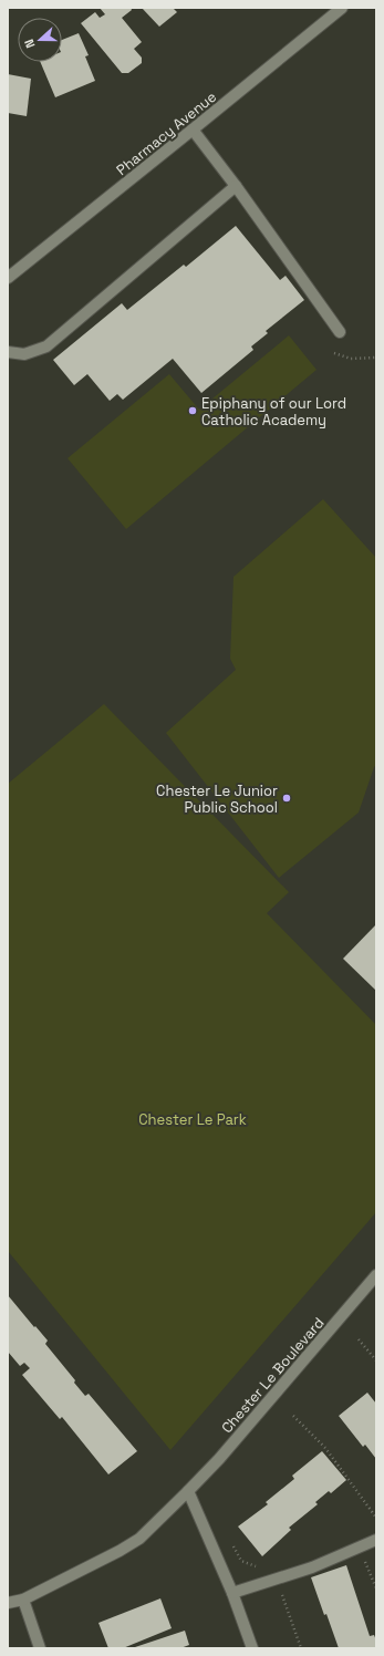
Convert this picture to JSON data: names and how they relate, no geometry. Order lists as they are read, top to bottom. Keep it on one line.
{"streets":{"street":["Pharmacy Avenue","Chester Le Boulevard"]},"parks":["Chester Le Park"],"places":["Epiphany of our Lord Catholic Academy","Chester Le Junior Public School"],"north":"left"}
